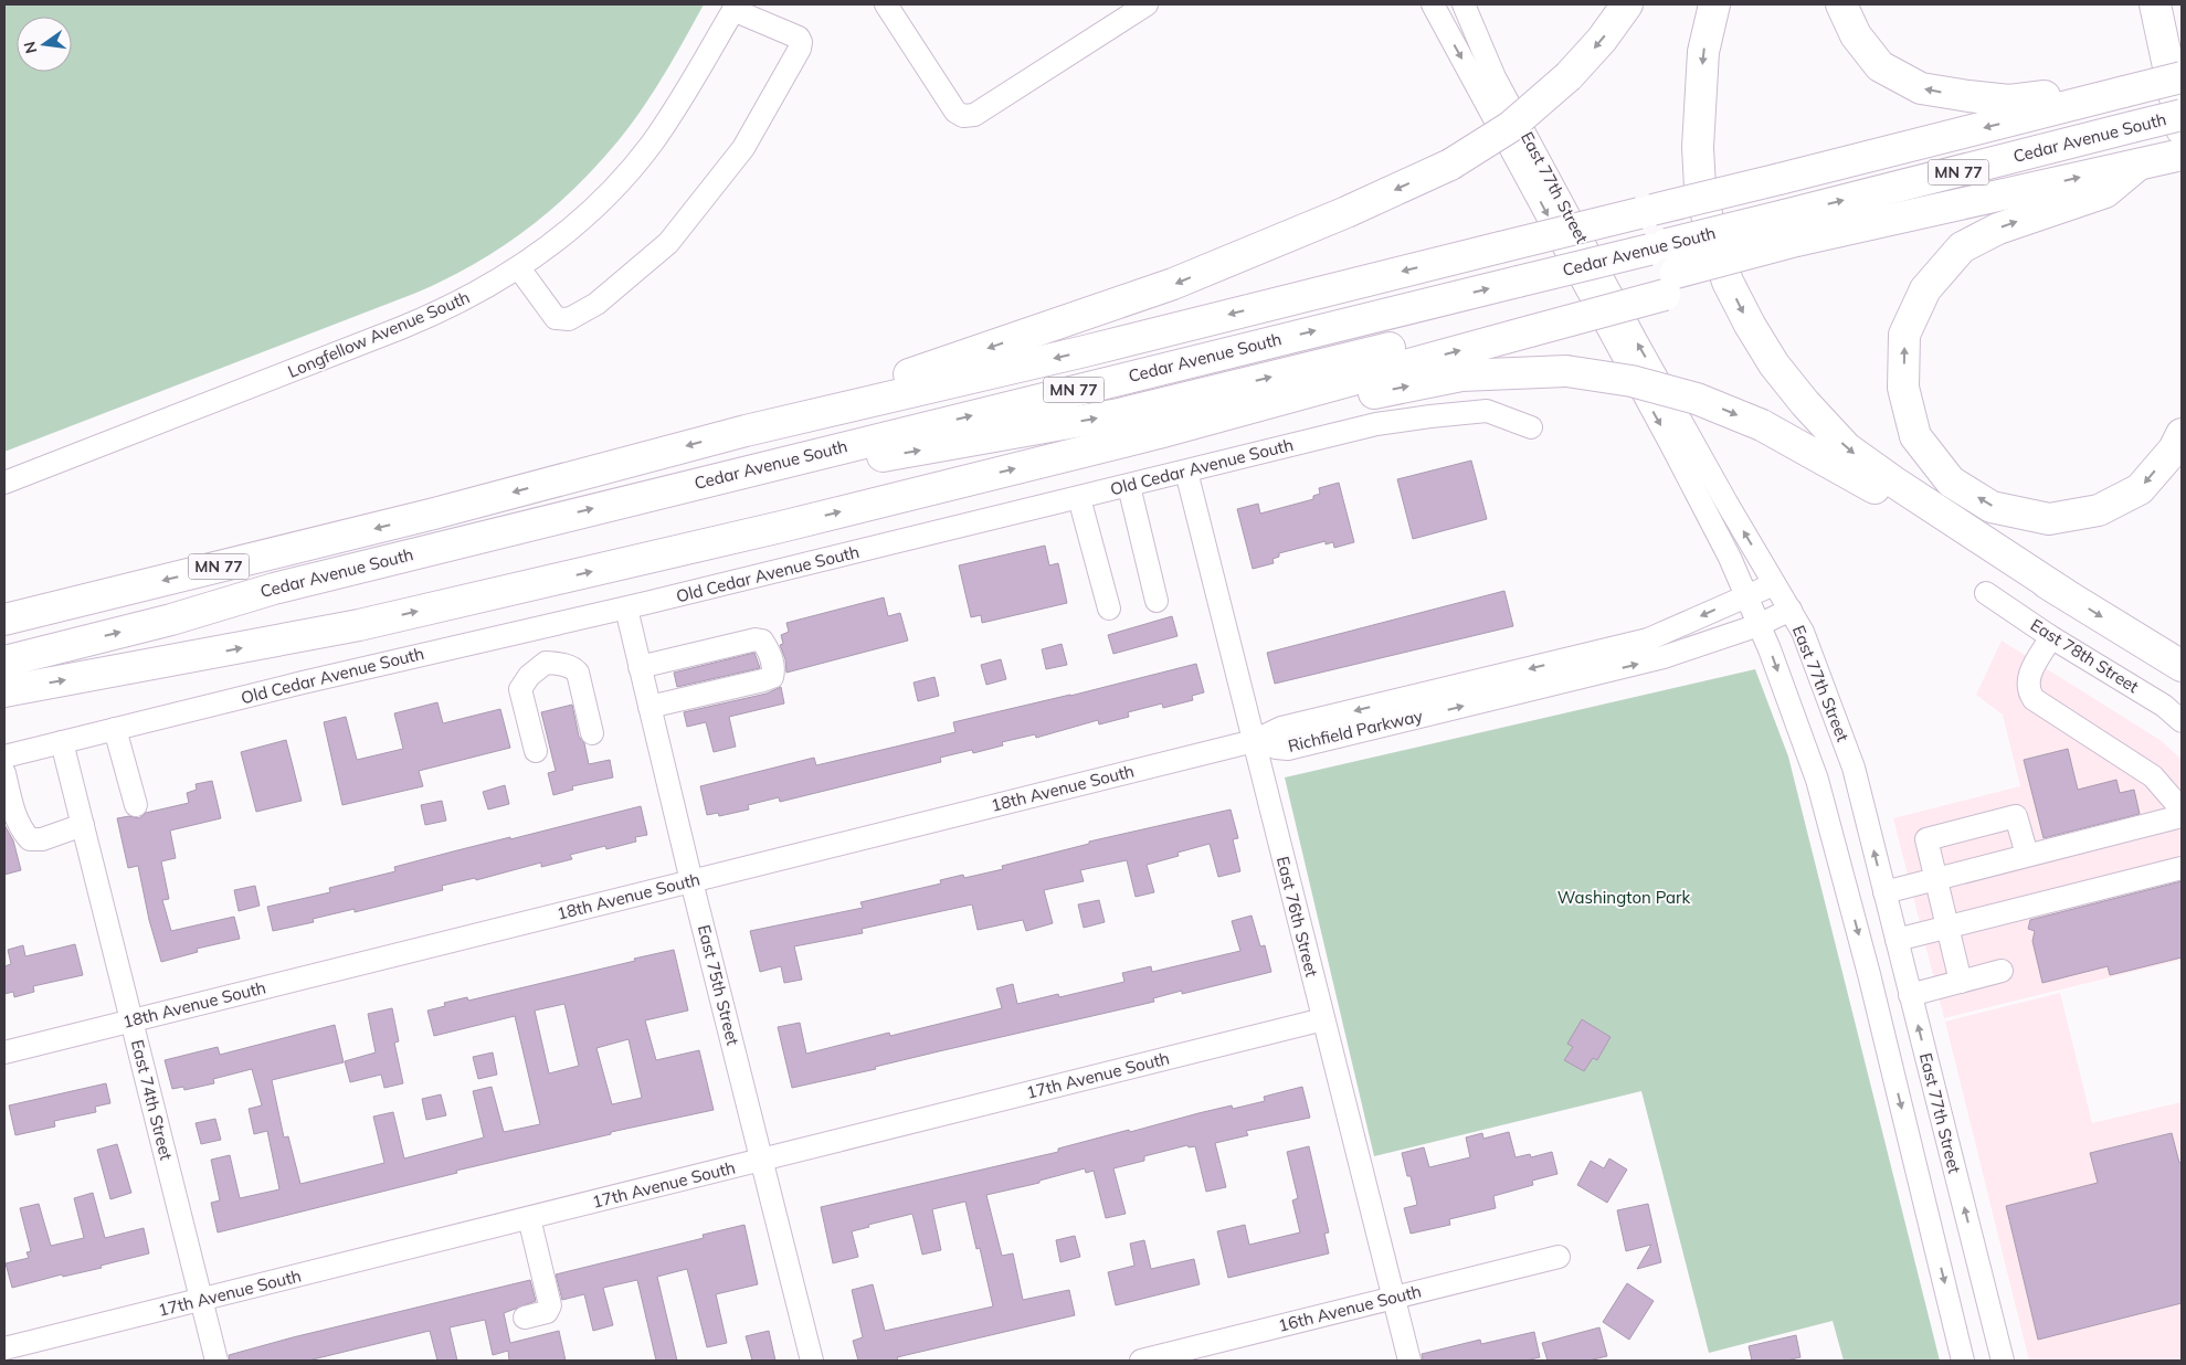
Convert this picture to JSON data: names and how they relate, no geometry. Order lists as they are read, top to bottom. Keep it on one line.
{"streets":{"highway":["Cedar Avenue South","MN 77"],"street":["East 77th Street","Longfellow Avenue South","Old Cedar Avenue South","East 78th Street","Richfield Parkway","18th Avenue South","East 76th Street","East 75th Street","17th Avenue South","East 74th Street","16th Avenue South"]},"crossings":[["East 77th Street","Richfield Parkway"],["Old Cedar Avenue South","East 76th Street"],["Old Cedar Avenue South","East 75th Street"],["Old Cedar Avenue South","East 74th Street"],["Richfield Parkway","18th Avenue South"],["Richfield Parkway","East 76th Street"],["18th Avenue South","East 76th Street"],["18th Avenue South","East 75th Street"],["18th Avenue South","East 74th Street"],["East 76th Street","17th Avenue South"],["East 76th Street","16th Avenue South"],["East 75th Street","17th Avenue South"],["17th Avenue South","East 74th Street"]],"parks":["Washington Park"],"north":"left"}
